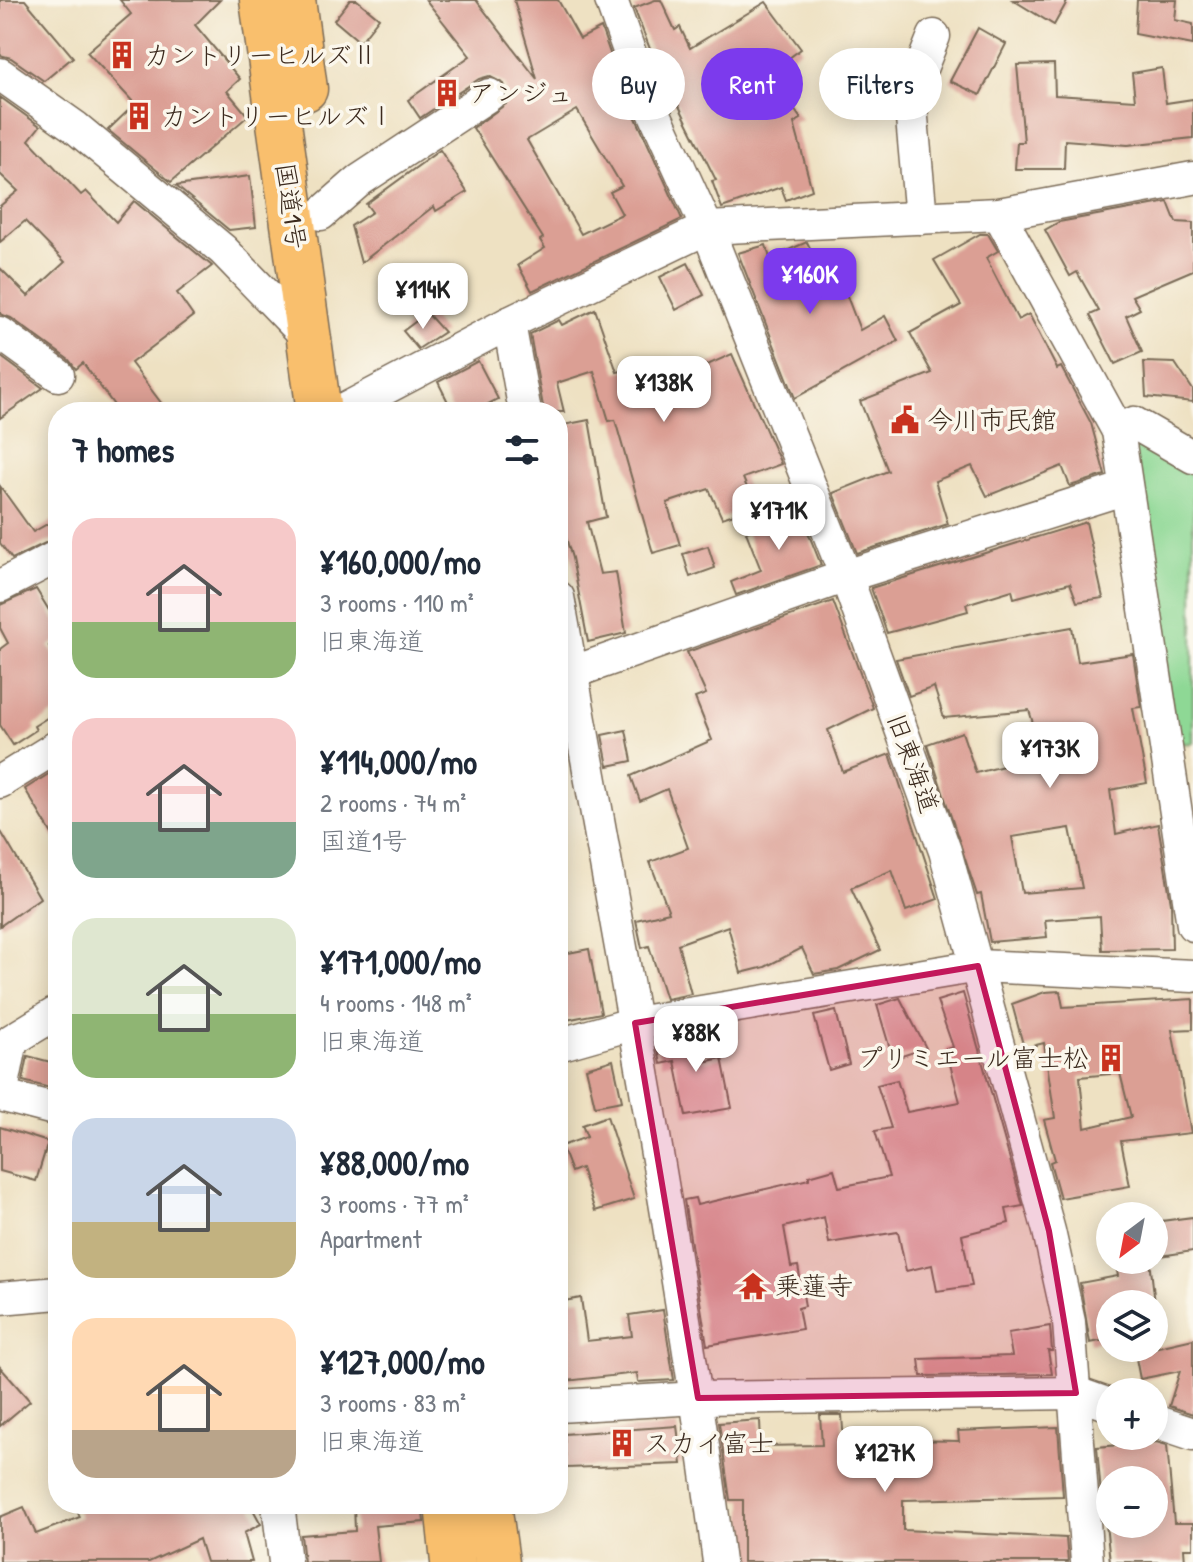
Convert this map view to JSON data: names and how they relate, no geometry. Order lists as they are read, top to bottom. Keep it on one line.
{"streets":{"highway":["国道1号"],"street":["旧東海道"]},"places":{"building":["カントリーヒルズⅡ","アンジュ","カントリーヒルズⅠ","プリミエール富士松","スカイ富士"],"public building":["今川市民館"],"temple":["乗蓮寺"]},"north":"bottom left","page":{"chip":["Buy","Rent","Filters"],"price":["¥160K","¥114K","¥138K","¥171K","¥173K","¥88K","¥127K"],"heading":"7 homes","list":[{"name":"¥160,000/mo","note":"3 rooms · 110 m² · 旧東海道"},{"name":"¥114,000/mo","note":"2 rooms · 74 m² · 国道1号"},{"name":"¥171,000/mo","note":"4 rooms · 148 m² · 旧東海道"},{"name":"¥88,000/mo","note":"3 rooms · 77 m² · Apartment"},{"name":"¥127,000/mo","note":"3 rooms · 83 m² · 旧東海道"}],"map_buttons":["+","−"]}}
